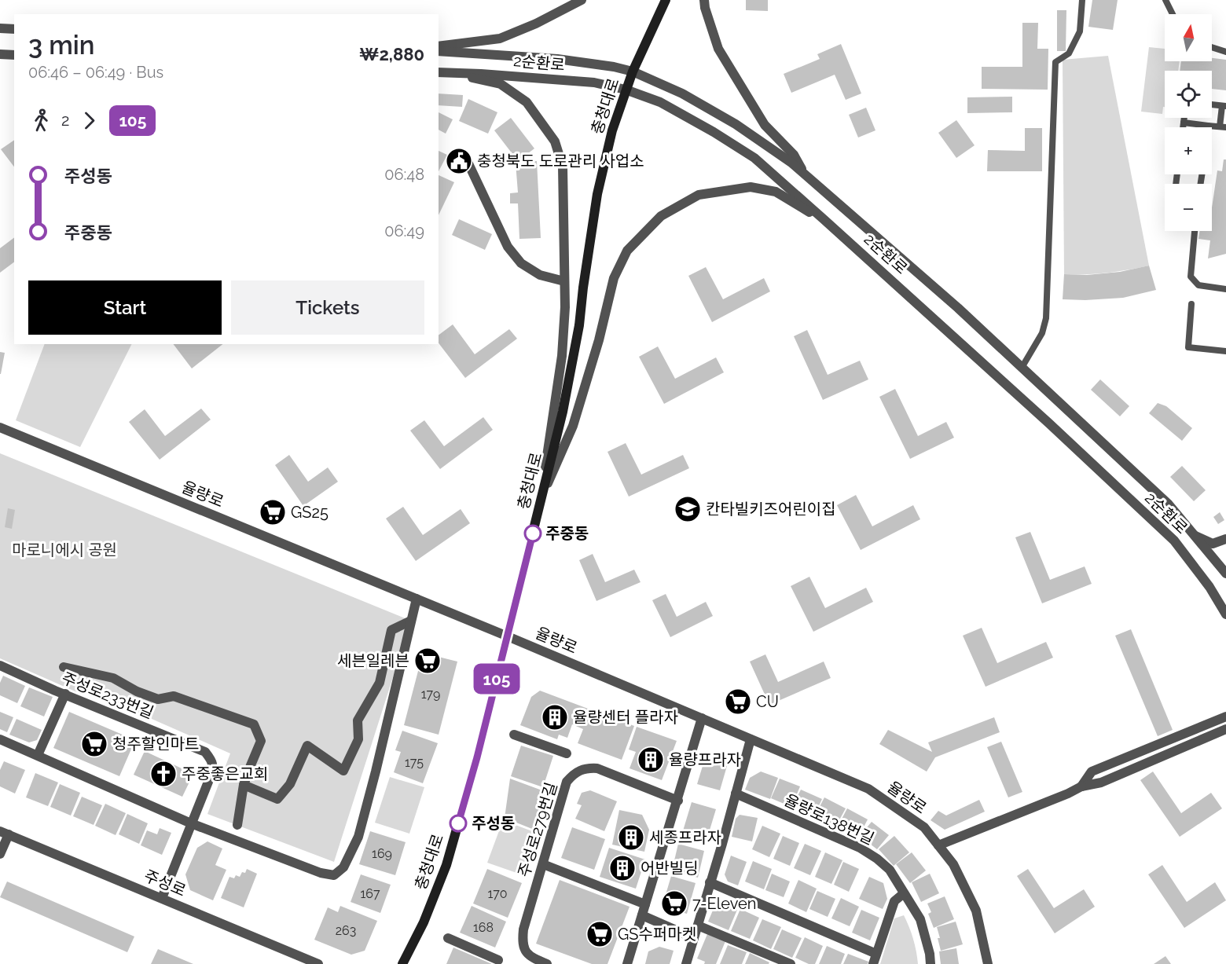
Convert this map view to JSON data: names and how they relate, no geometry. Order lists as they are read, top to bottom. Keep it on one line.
{"streets":{"main road":["충청대로"],"street":["2순환로","율량로","주성로233번길","율량로138번길","주성로279번길","주성로"]},"crossings":[["2순환로","충청대로"],["충청대로","율량로"]],"parks":["마로니에시 공원"],"places":{"public building":["충청북도 도로관리 사업소"],"school or university":["칸타빌키즈어린이집"],"supermarket":["GS25","세븐일레븐","CU","청주할인마트","7-Eleven","GS수퍼마켓"],"other":["주중동","주성동"],"building":["율량센터 플라자","율량프라자","세종프라자","어반빌딩"],"church":["주중좋은교회"]},"lines":["bus line 105"],"house_numbers":["179","175","169","167","170","168","263"],"north":"top","page":{"on_map":"105","map_buttons":["+","−"],"heading":["3 min","06:46 – 06:49 · Bus","₩2,880"],"legs":["2","105"],"list":[{"name":"주성동","value":"06:48"},{"name":"주중동","value":"06:49"}],"buttons":["Start","Tickets"]}}
